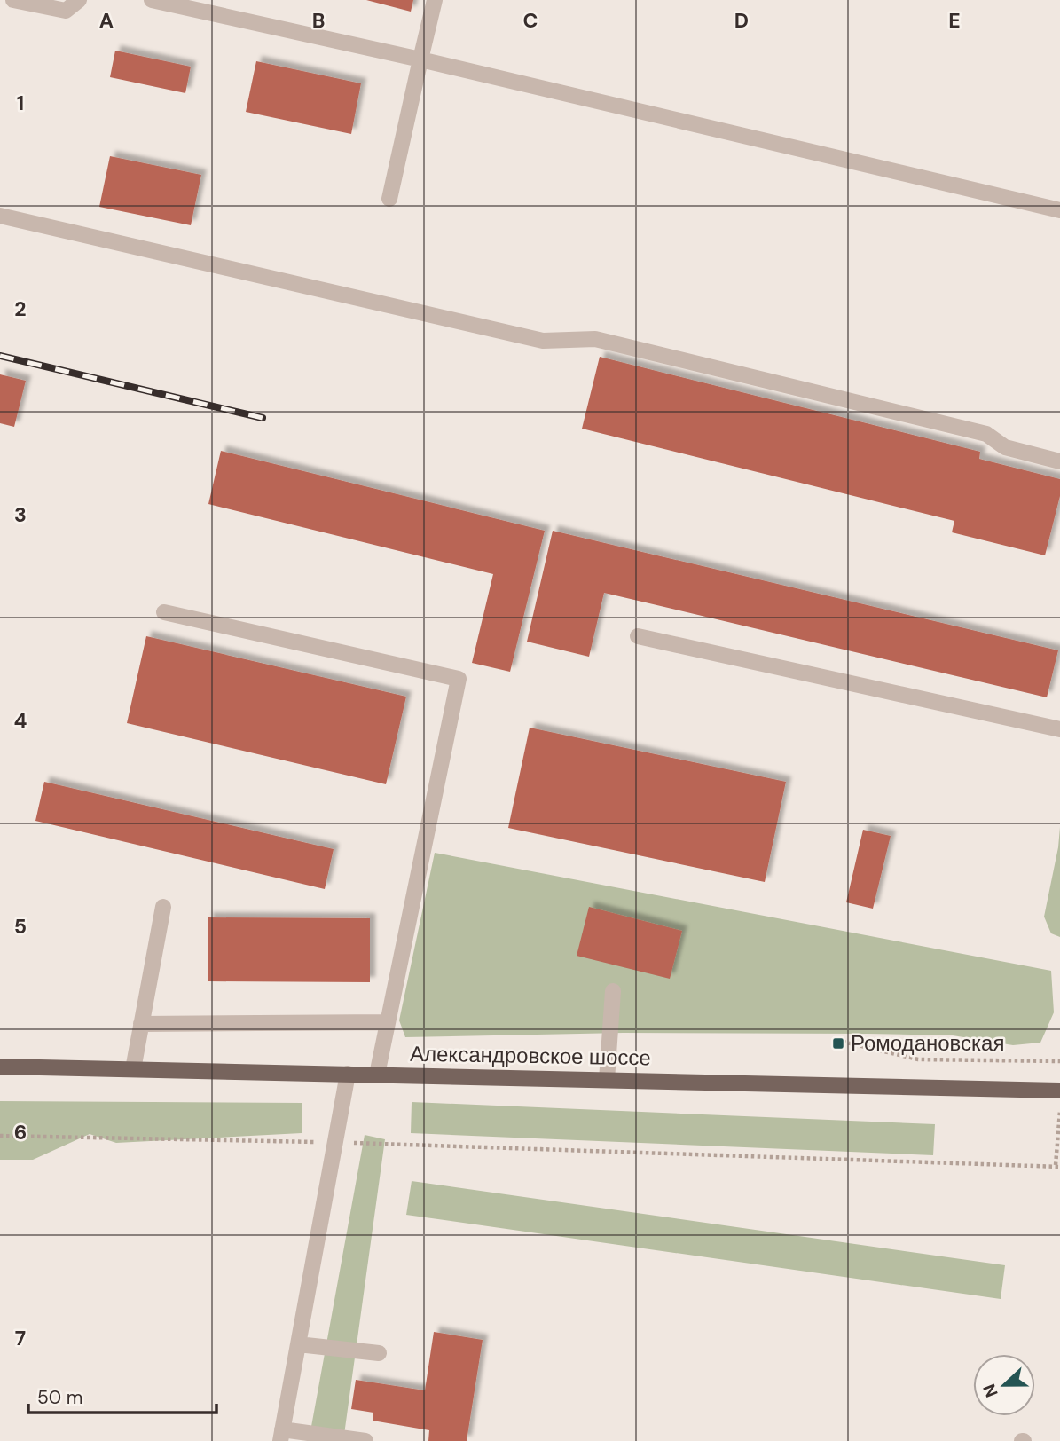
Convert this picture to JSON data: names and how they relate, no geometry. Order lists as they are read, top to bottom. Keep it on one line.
{"streets":{"main road":["Александровское шоссе"]},"places":{"transit":["Ромодановская"]},"scale_bar":"50 m","north":"left","grid":{"columns":["A","B","C","D","E"],"rows":["1","2","3","4","5","6","7"]}}
